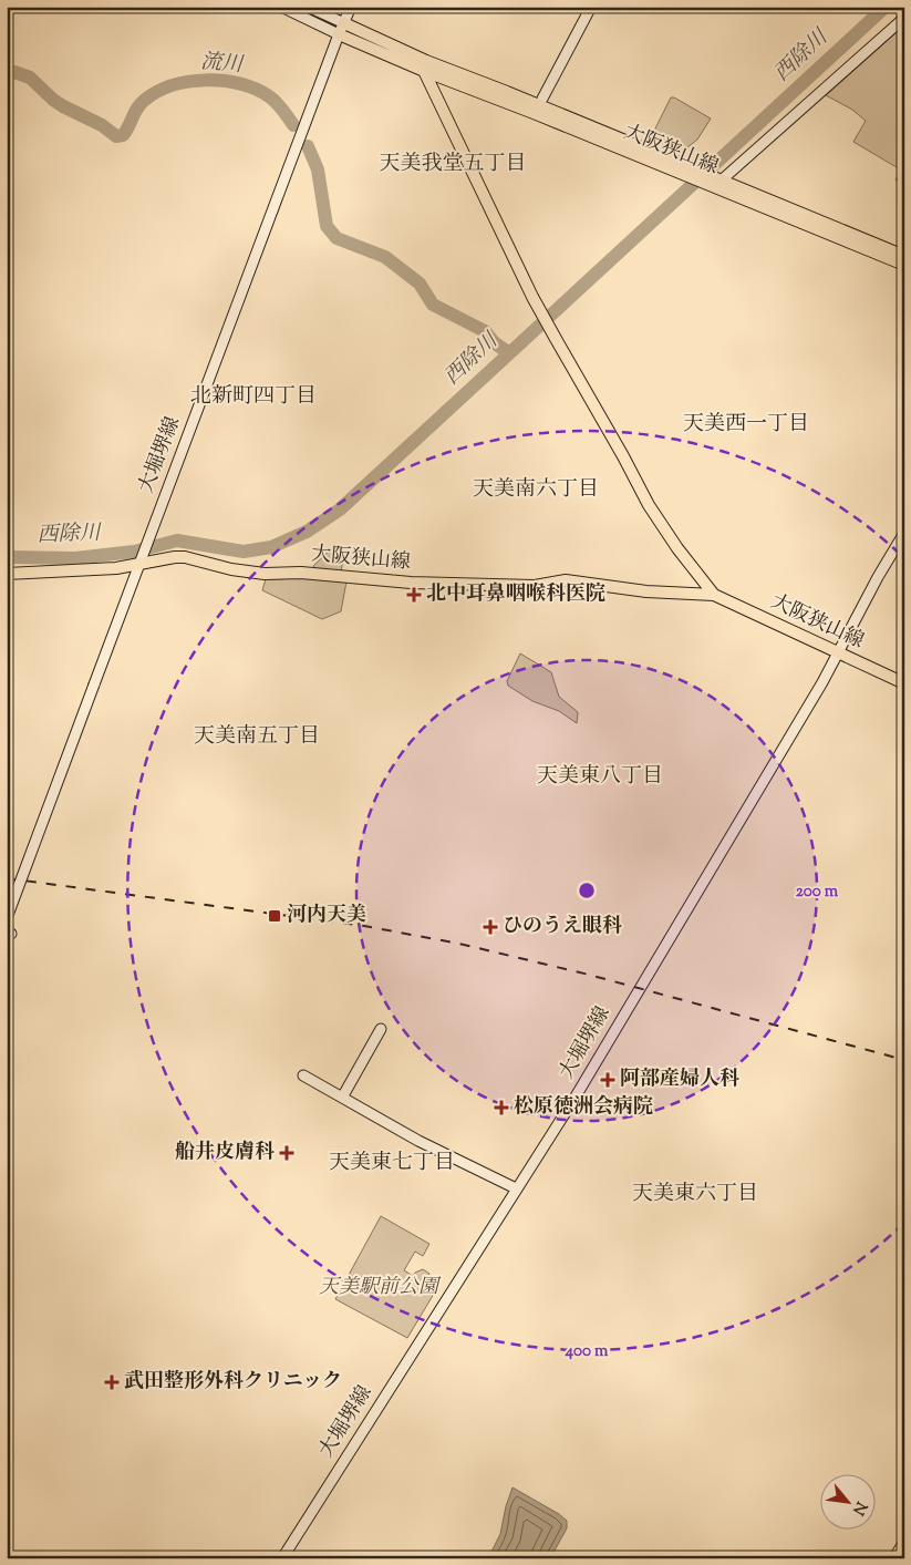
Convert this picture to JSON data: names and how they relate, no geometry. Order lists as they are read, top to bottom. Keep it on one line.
{"streets":{"main road":["大阪狭山線","大堀堺線"]},"crossings":[["大阪狭山線","大堀堺線"]],"districts":["天美我堂五丁目","北新町四丁目","天美西一丁目","天美南六丁目","天美南五丁目","天美東八丁目","天美東七丁目","天美東六丁目"],"water":["西除川","流川"],"parks":["天美駅前公園"],"places":{"health":["北中耳鼻咽喉科医院","ひのうえ眼科","阿部産婦人科","松原徳洲会病院","船井皮膚科","武田整形外科クリニック"],"transit":["河内天美"]},"north":"bottom right","rings":["200 m","400 m"]}
